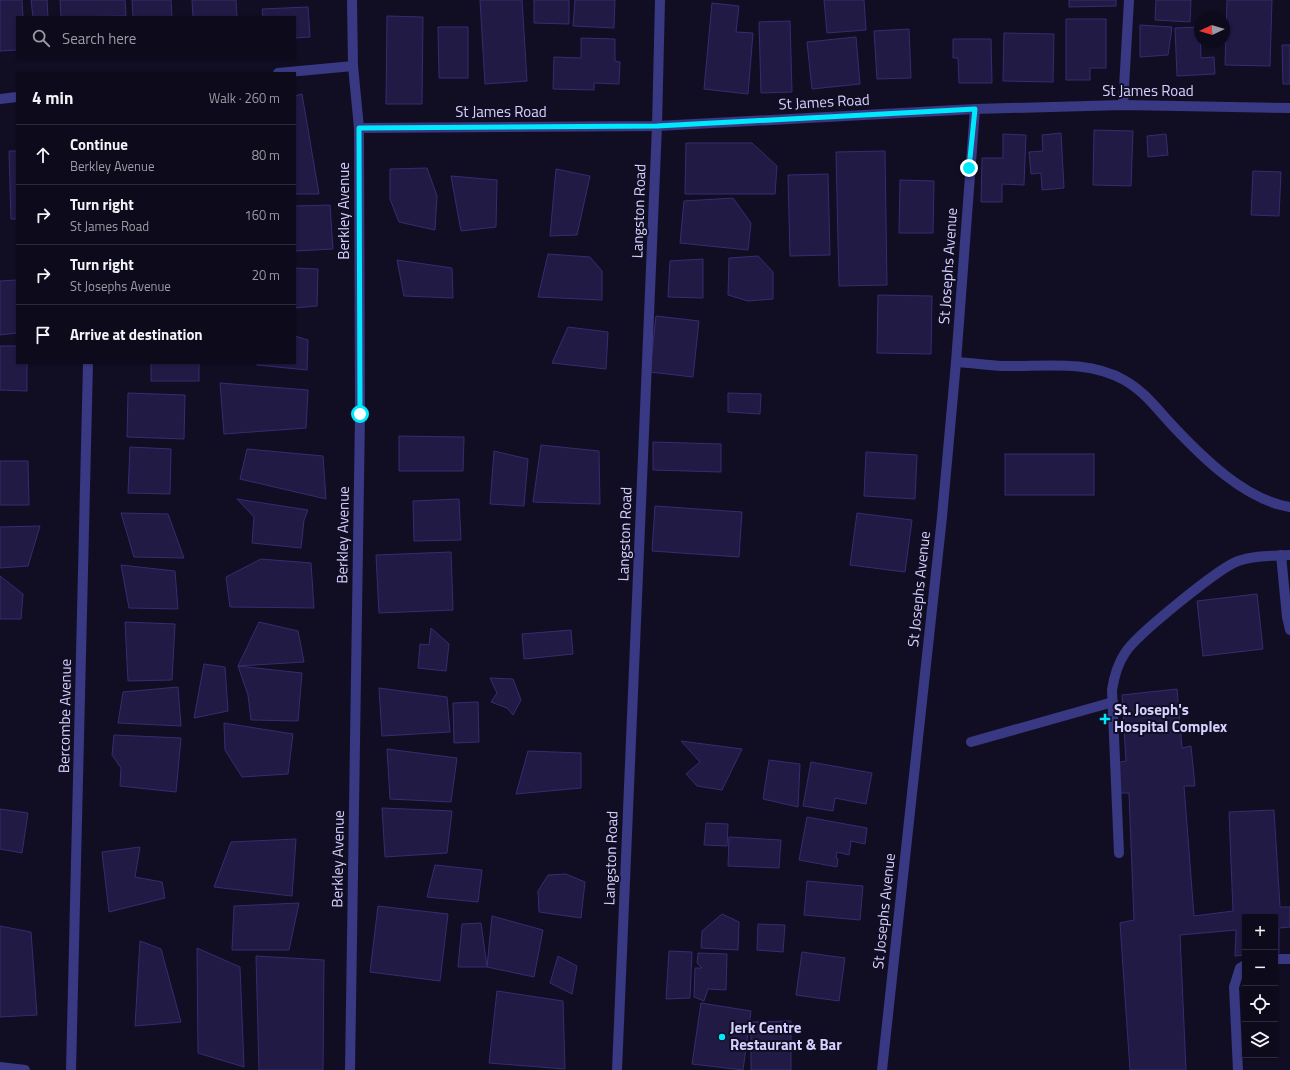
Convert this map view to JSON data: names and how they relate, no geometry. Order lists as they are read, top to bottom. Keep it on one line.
{"streets":{"street":["St James Road","Berkley Avenue","Langston Road","St Josephs Avenue","Bercombe Avenue"]},"crossings":[["St James Road","Berkley Avenue"],["St James Road","Langston Road"],["St James Road","St Josephs Avenue"]],"places":{"health":["St. Joseph's Hospital Complex"],"other":["Jerk Centre Restaurant & Bar"]},"north":"left","page":{"search":"Search here","heading":["4 min","Walk · 260 m"],"list":[["Continue","Berkley Avenue","80 m"],["Turn right","St James Road","160 m"],["Turn right","St Josephs Avenue","20 m"],"Arrive at destination"],"map_buttons":["+","−"]}}
